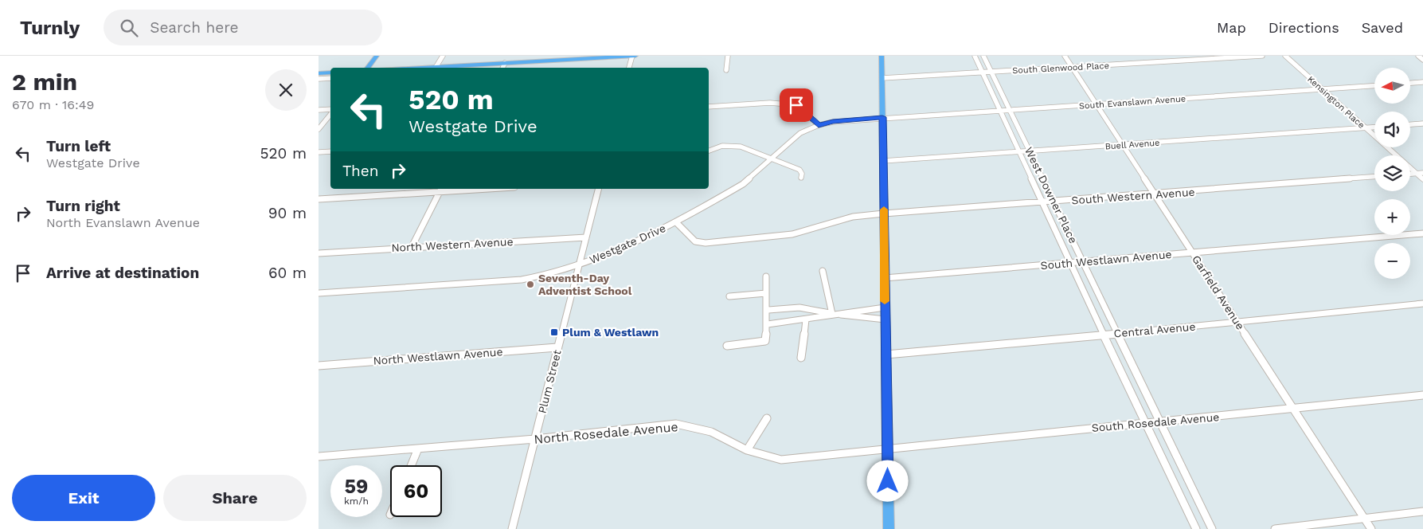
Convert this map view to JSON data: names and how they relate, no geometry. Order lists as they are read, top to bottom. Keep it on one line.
{"streets":{"street":["South Glenwood Place","South Evanslawn Avenue","Kensington Place","Buell Avenue","West Downer Place","South Western Avenue","Westgate Drive","North Western Avenue","South Westlawn Avenue","Garfield Avenue","Central Avenue","North Westlawn Avenue","Plum Street","South Rosedale Avenue","North Rosedale Avenue"]},"crossings":[["South Glenwood Place","West Downer Place"],["South Glenwood Place","Garfield Avenue"],["South Evanslawn Avenue","Kensington Place"],["South Evanslawn Avenue","West Downer Place"],["South Evanslawn Avenue","Westgate Drive"],["South Evanslawn Avenue","Garfield Avenue"],["Kensington Place","Buell Avenue"],["Buell Avenue","West Downer Place"],["Buell Avenue","Garfield Avenue"],["West Downer Place","South Western Avenue"],["West Downer Place","South Westlawn Avenue"],["West Downer Place","Central Avenue"],["West Downer Place","South Rosedale Avenue"],["South Western Avenue","Garfield Avenue"],["Westgate Drive","Plum Street"],["North Western Avenue","Plum Street"],["South Westlawn Avenue","Garfield Avenue"],["Garfield Avenue","Central Avenue"],["Garfield Avenue","South Rosedale Avenue"],["North Westlawn Avenue","Plum Street"],["Plum Street","North Rosedale Avenue"],["South Rosedale Avenue","North Rosedale Avenue"]],"places":{"other":["Seventh-Day Adventist School"],"transit":["Plum & Westlawn"]},"north":"left","page":{"header":"Turnly","search":"Search here","nav":["Map","Directions","Saved"],"heading":["2 min","670 m · 16:49"],"map_buttons":["+","−"],"turn":["520 m","Westgate Drive"],"list":[{"name":"Turn left","note":"Westgate Drive","value":"520 m"},{"name":"Turn right","note":"North Evanslawn Avenue","value":"90 m"},{"name":"Arrive at destination","value":"60 m"}],"then":"Then","speed":"59 km/h","limit":"60","buttons":["Exit","Share"]}}
